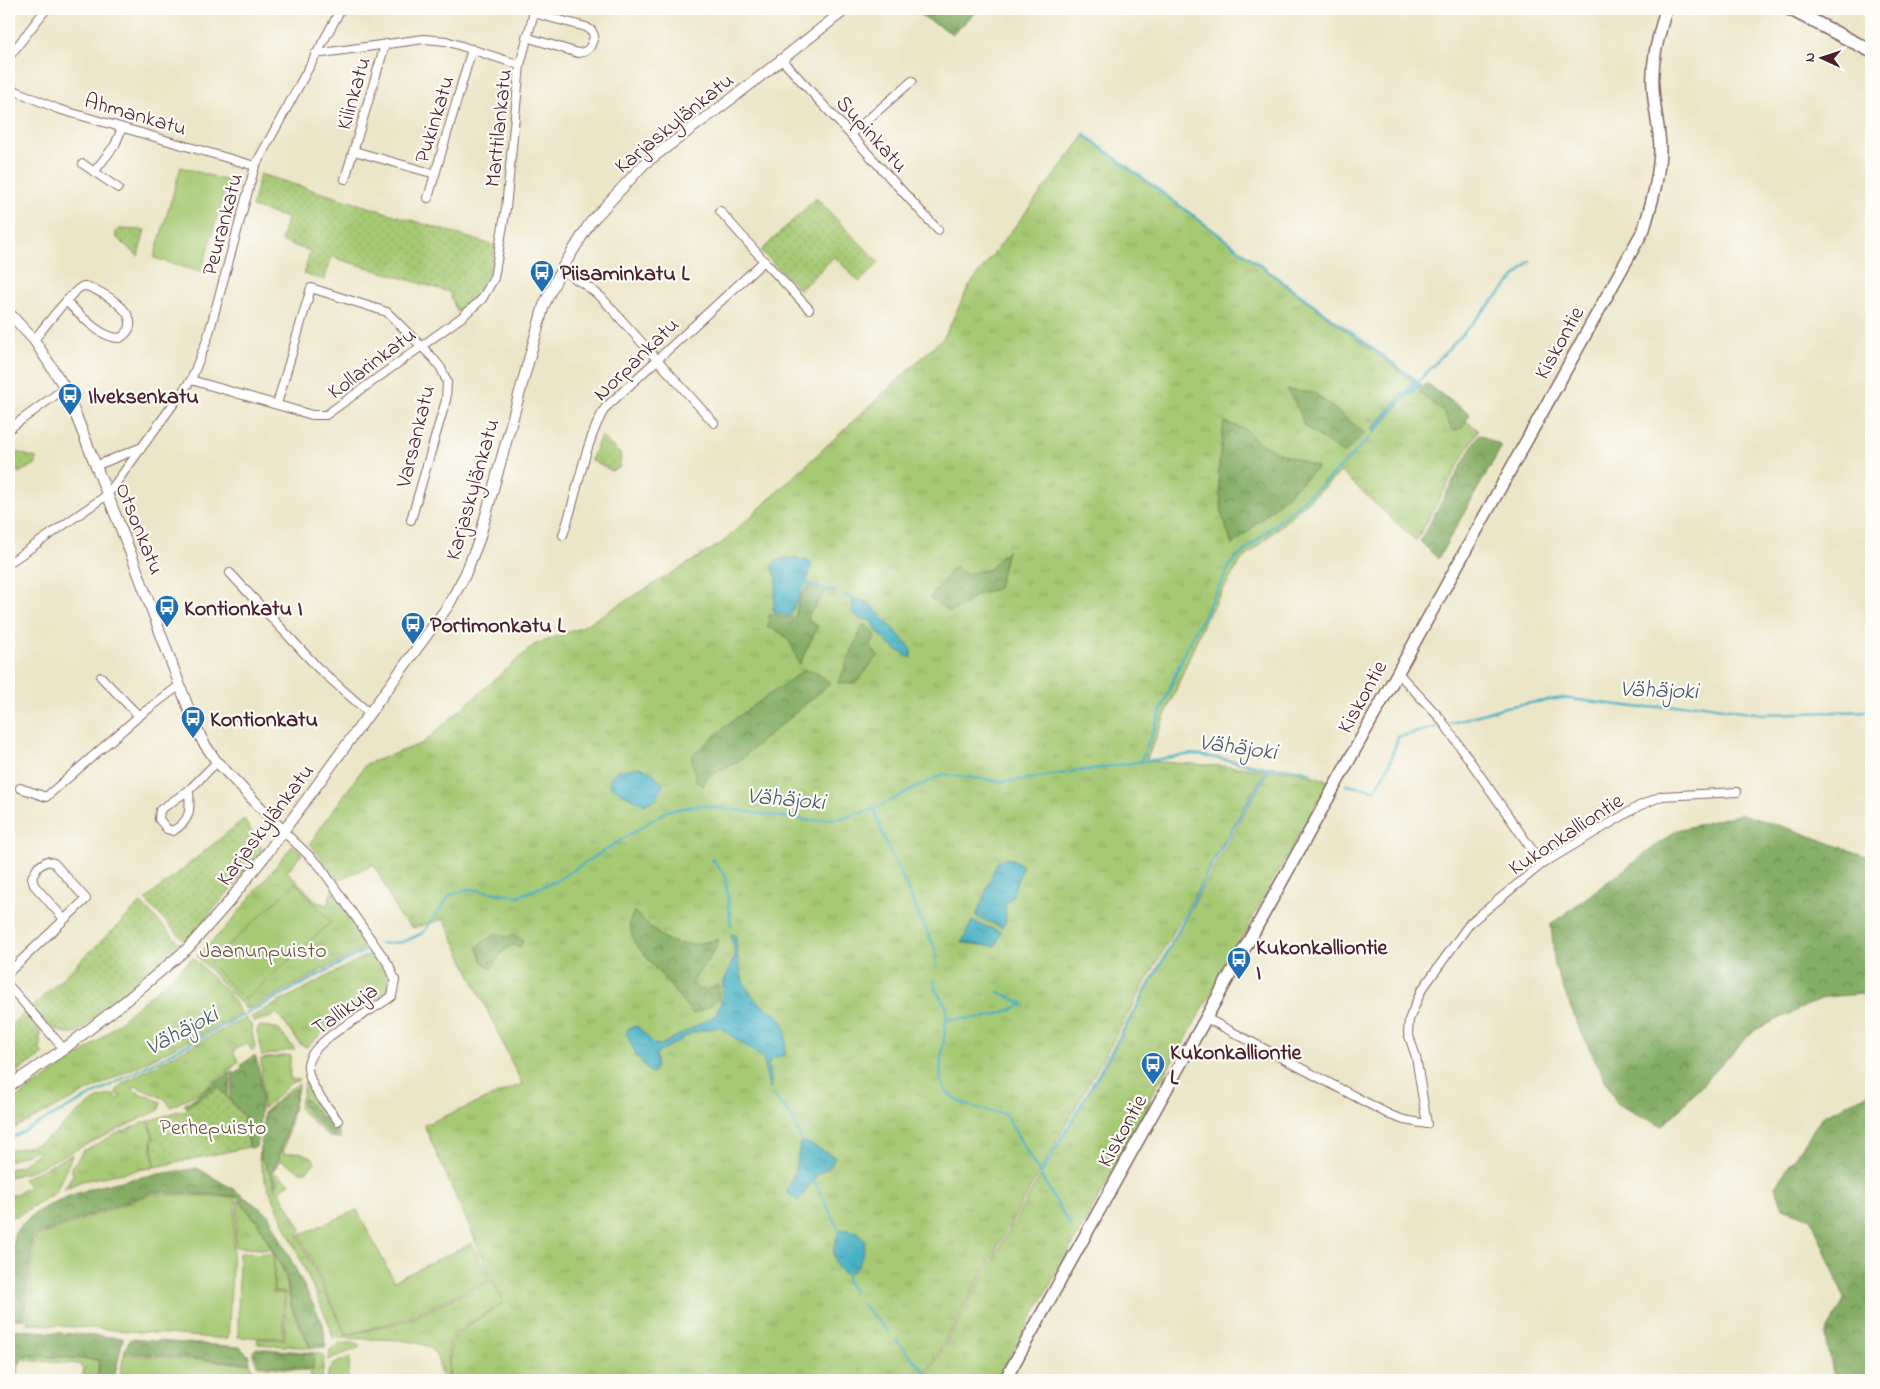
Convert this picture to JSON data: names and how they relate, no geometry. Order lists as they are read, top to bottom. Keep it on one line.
{"streets":{"main road":["Kiskontie"],"street":["Kilinkatu","Ahmankatu","Pukinkatu","Karjaskylänkatu","Marttilankatu","Supinkatu","Peurankatu","Norpankatu","Kollarinkatu","Varsankatu","Otsonkatu","Kukonkalliontie","Tallikuja"]},"crossings":[["Kilinkatu","Pukinkatu"],["Ahmankatu","Peurankatu"],["Karjaskylänkatu","Supinkatu"],["Karjaskylänkatu","Otsonkatu"],["Karjaskylänkatu","Tallikuja"],["Marttilankatu","Kollarinkatu"],["Peurankatu","Kollarinkatu"],["Peurankatu","Otsonkatu"],["Kiskontie","Kukonkalliontie"],["Kollarinkatu","Varsankatu"],["Otsonkatu","Tallikuja"]],"water":["Vähäjoki"],"parks":["Jaanunpuisto","Perhepuisto"],"places":{"bus stop":["Piisaminkatu L","Ilveksenkatu","Kontionkatu I","Portimonkatu L","Kontionkatu","Kukonkalliontie I","Kukonkalliontie L"]},"north":"left"}
